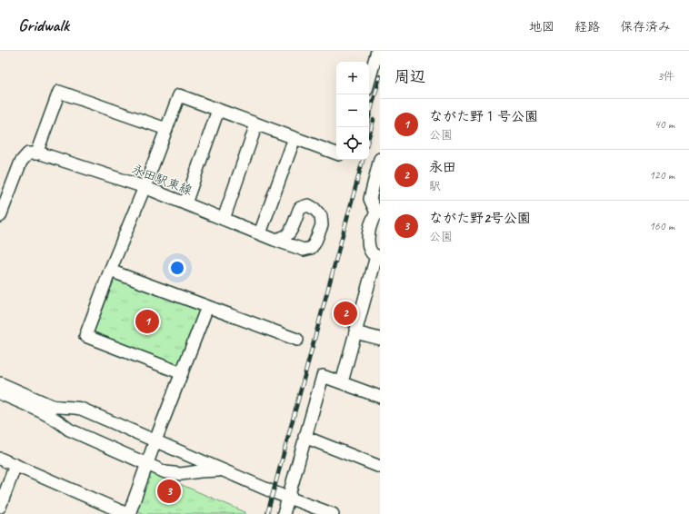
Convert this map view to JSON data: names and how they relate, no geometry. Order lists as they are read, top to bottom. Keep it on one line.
{"streets":{"street":["永田駅東線"]},"page":{"header":"Gridwalk","nav":["地図","経路","保存済み"],"heading":["周辺","3件"],"map_buttons":["+","−"],"list":[{"mark":"1","name":"ながた野１号公園","note":"公園","value":"40 m"},{"mark":"2","name":"永田","note":"駅","value":"120 m"},{"mark":"3","name":"ながた野2号公園","note":"公園","value":"160 m"}],"pins":["2","1","3"]}}
